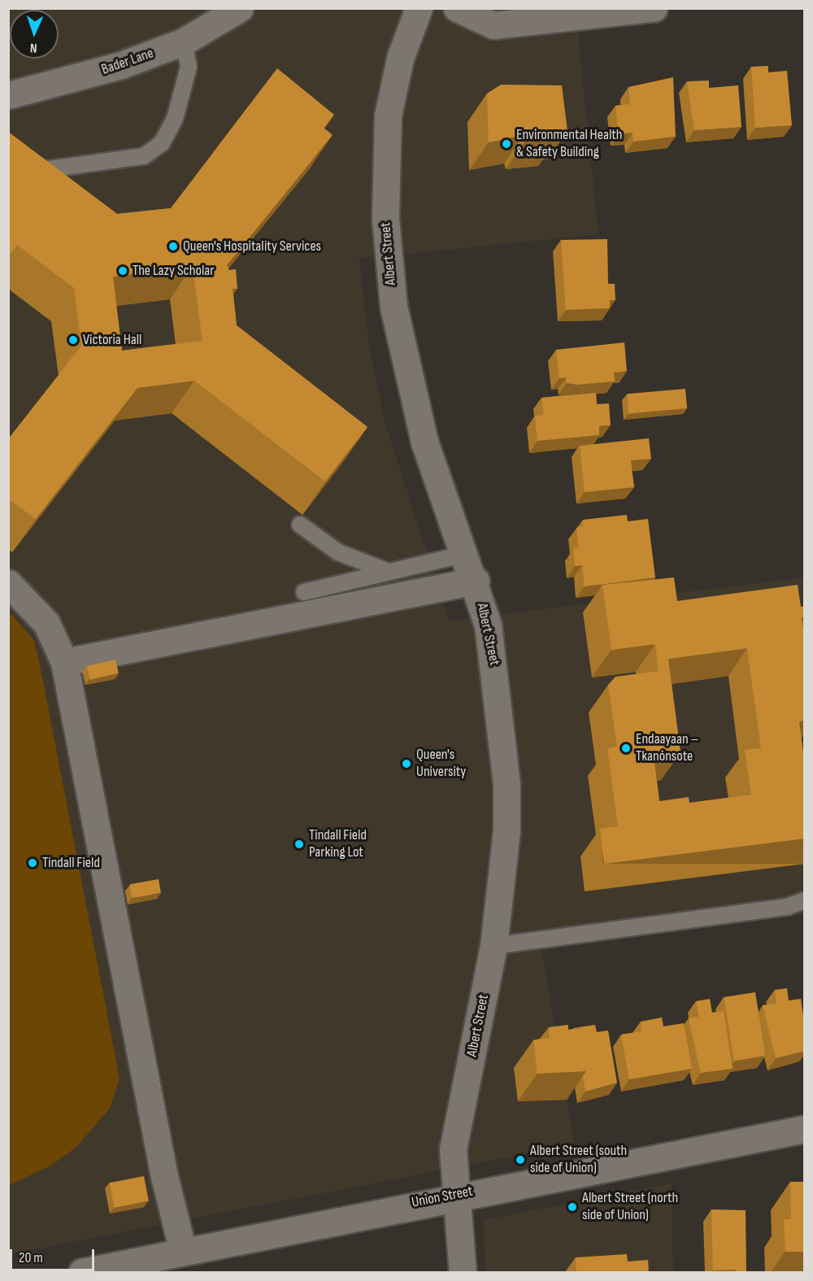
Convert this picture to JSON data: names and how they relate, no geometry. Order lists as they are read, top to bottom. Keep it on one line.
{"streets":{"main road":["Bader Lane","Albert Street","Union Street"]},"crossings":[["Albert Street","Union Street"]],"places":["Environmental Health & Safety Building","Queen's Hospitality Services","The Lazy Scholar","Victoria Hall","Endaayaan – Tkanónsote","Queen's University","Tindall Field Parking Lot","Tindall Field","Albert Street (south side of Union)","Albert Street (north side of Union)"],"scale_bar":"20 m","north":"bottom"}
